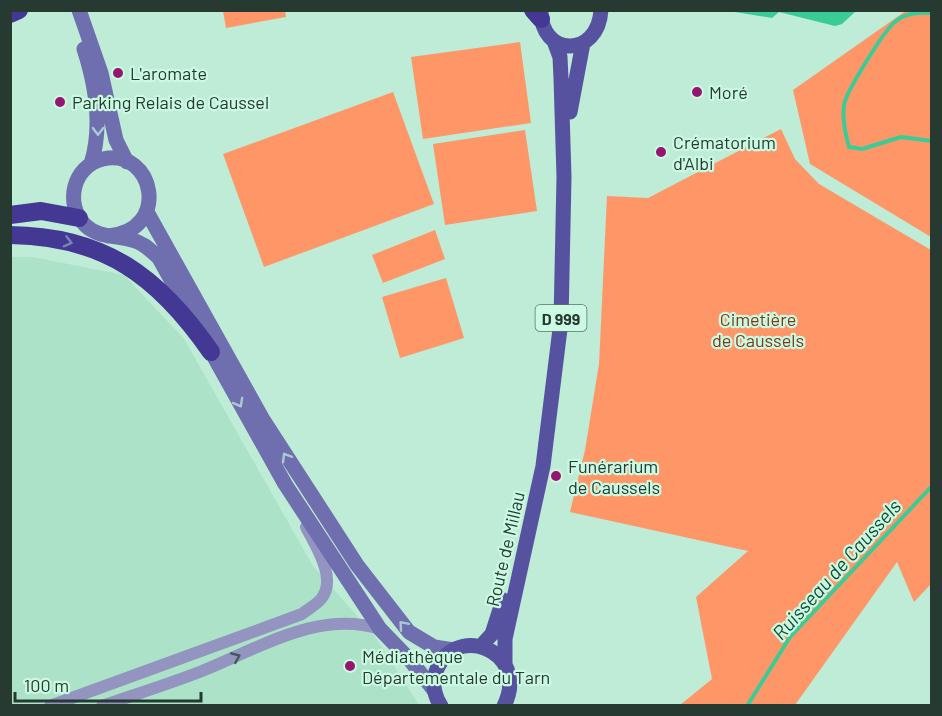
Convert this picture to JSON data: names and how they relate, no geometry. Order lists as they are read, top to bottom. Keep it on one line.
{"streets":{"main road":["D 999","Route de Millau"]},"water":["Ruisseau de Caussels"],"parks":["Cimetière de Caussels"],"places":["L'aromate","Moré","Parking Relais de Caussel","Crématorium d'Albi","Funérarium de Caussels","Médiathèque Départementale du Tarn"],"scale_bar":"100 m"}
